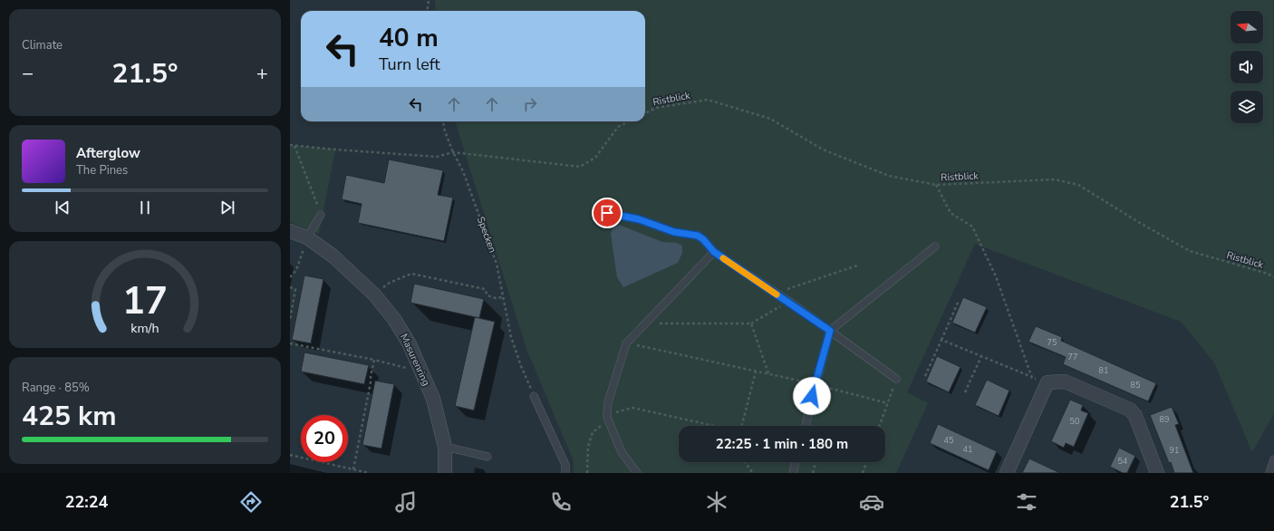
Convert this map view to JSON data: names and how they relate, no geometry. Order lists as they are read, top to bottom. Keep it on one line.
{"streets":{"street":["Masurenring"],"path":["Ristblick","Specken"]},"house_numbers":["75","77","81","85","89","50","45","41","91","54"],"north":"left","page":{"tile":["Climate",["Range · 85%","425 km"]],"turn":["40 m","Turn left"],"heat":["−","21.5°","+"],"song":["Afterglow","The Pines"],"limit":"20","trip":"22:25 · 1 min · 180 m","tabs":["22:24","21.5°"],"gauge":["17","km/h"]}}
